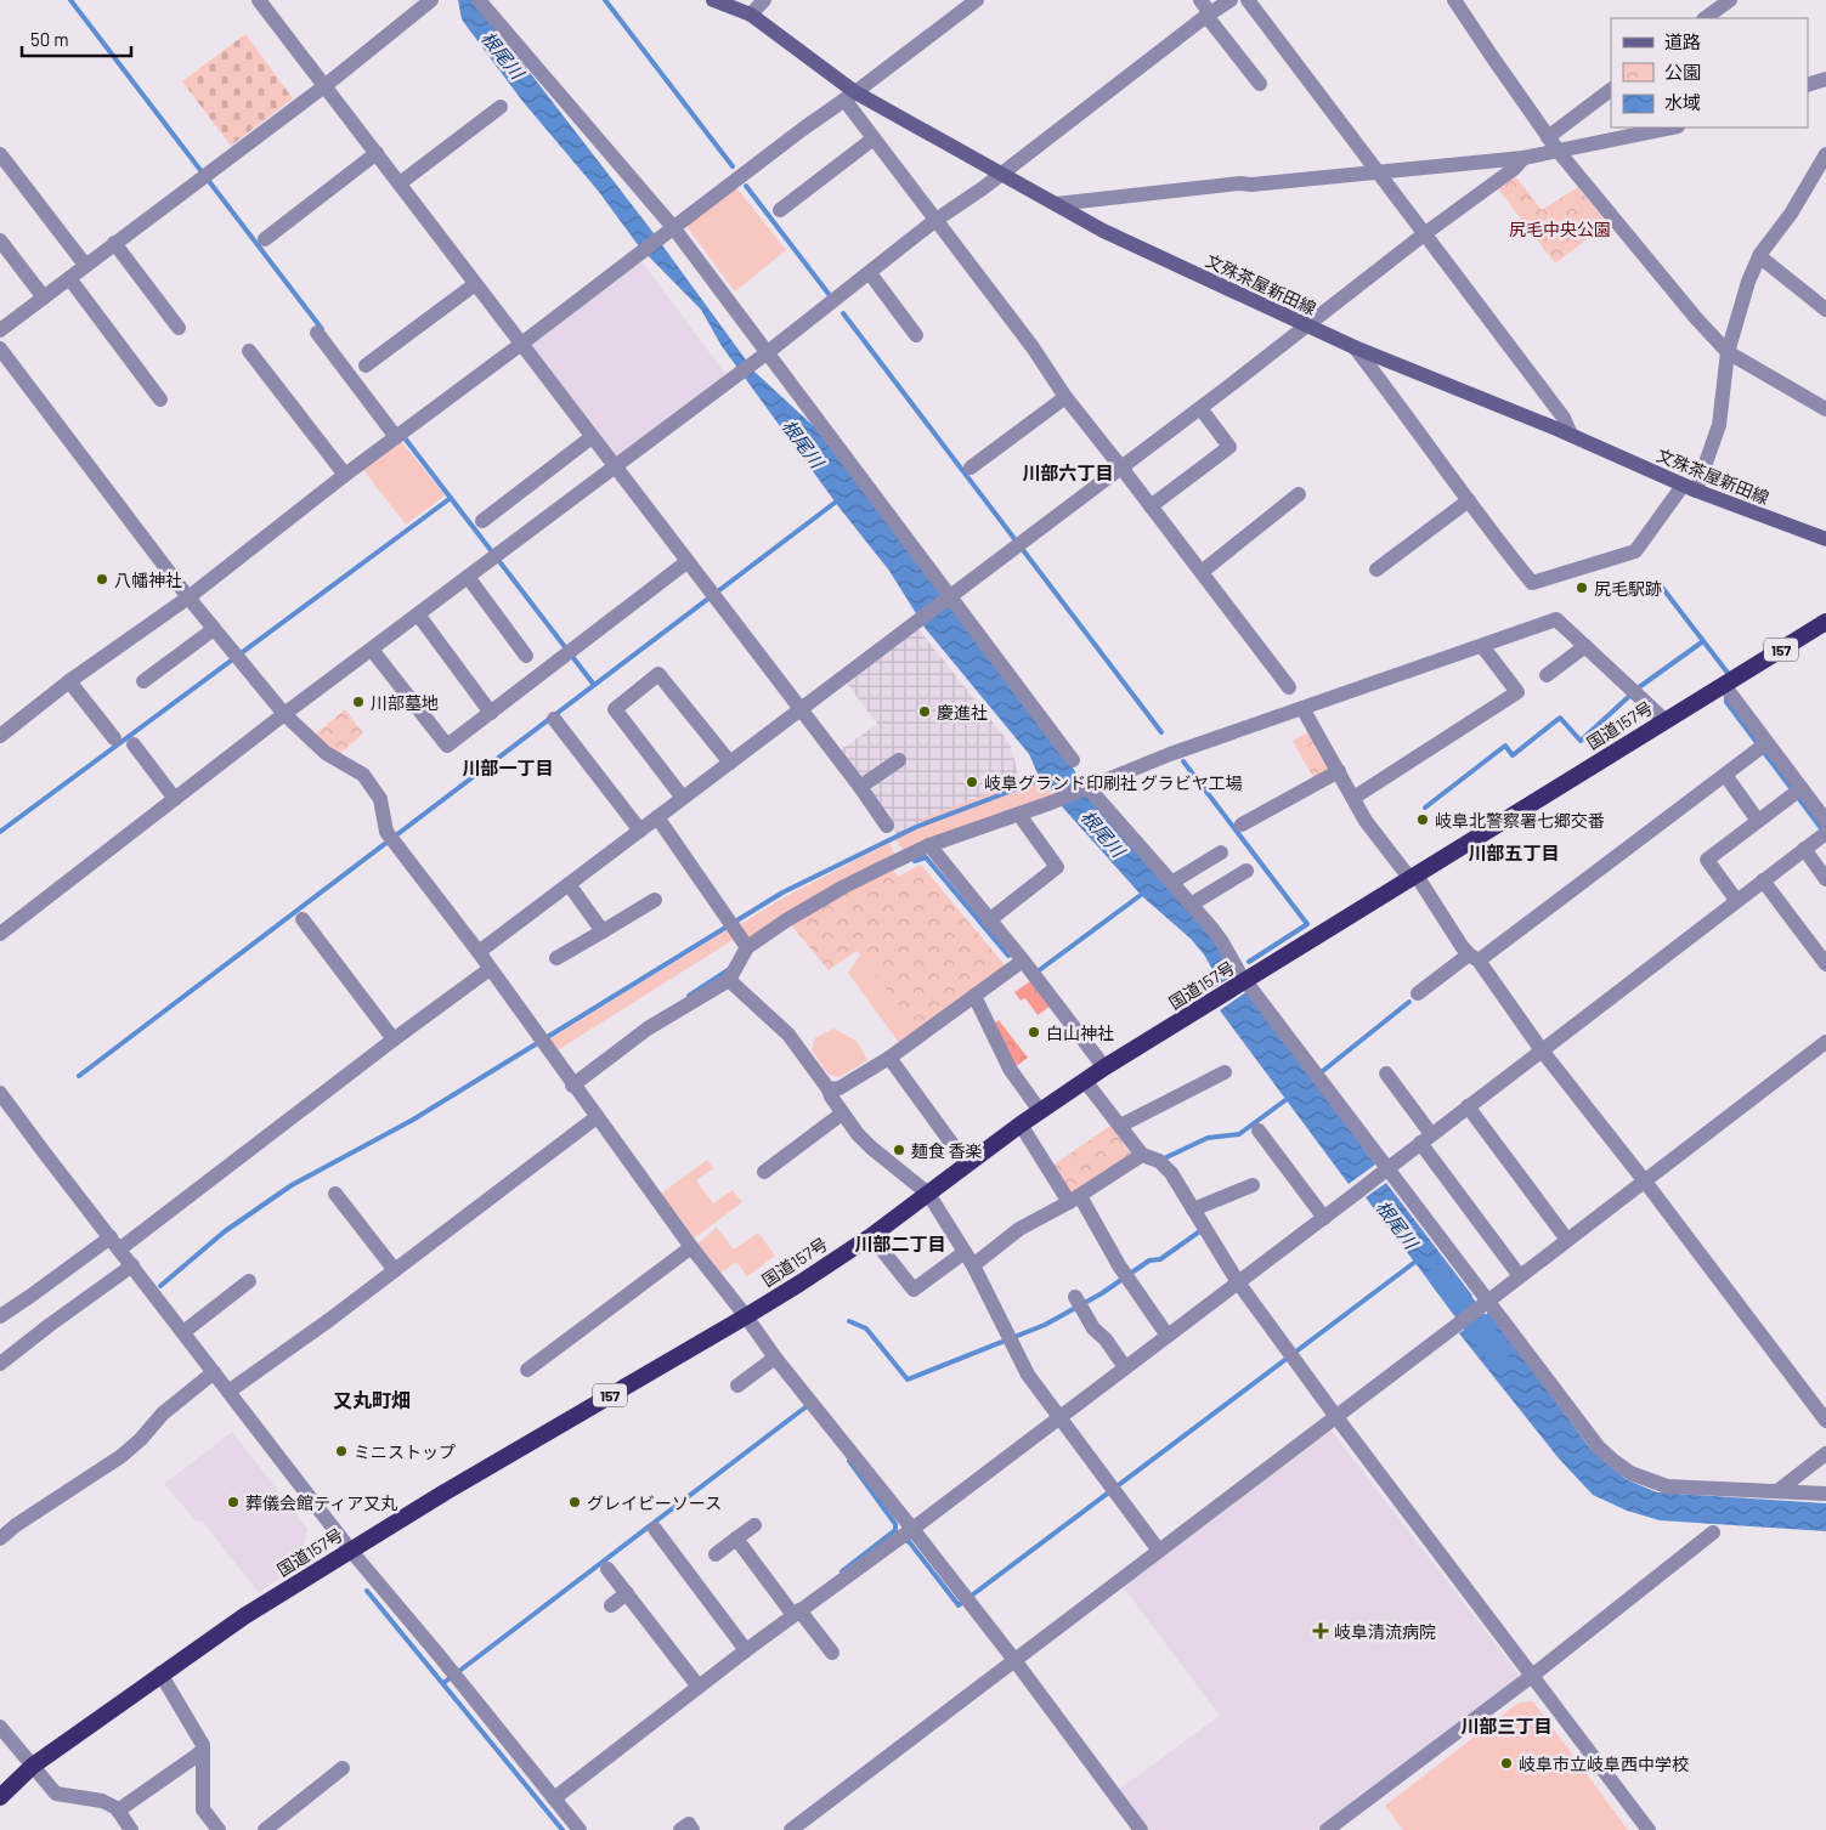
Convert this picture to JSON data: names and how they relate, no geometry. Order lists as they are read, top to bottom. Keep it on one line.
{"streets":{"highway":["157","国道157号"],"main road":["文殊茶屋新田線"]},"districts":["川部六丁目","川部一丁目","川部五丁目","川部二丁目","又丸町畑","川部三丁目"],"water":["根尾川"],"parks":["尻毛中央公園"],"places":{"other":["八幡神社","尻毛駅跡","川部墓地","慶進社","岐阜グランド印刷社 グラビヤ工場","岐阜北警察署七郷交番","白山神社","麺食 香楽","ミニストップ","葬儀会館ティア又丸","グレイビーソース","岐阜市立岐阜西中学校"],"health":["岐阜清流病院"]},"legend":["道路","公園","水域"],"scale_bar":"50 m"}
